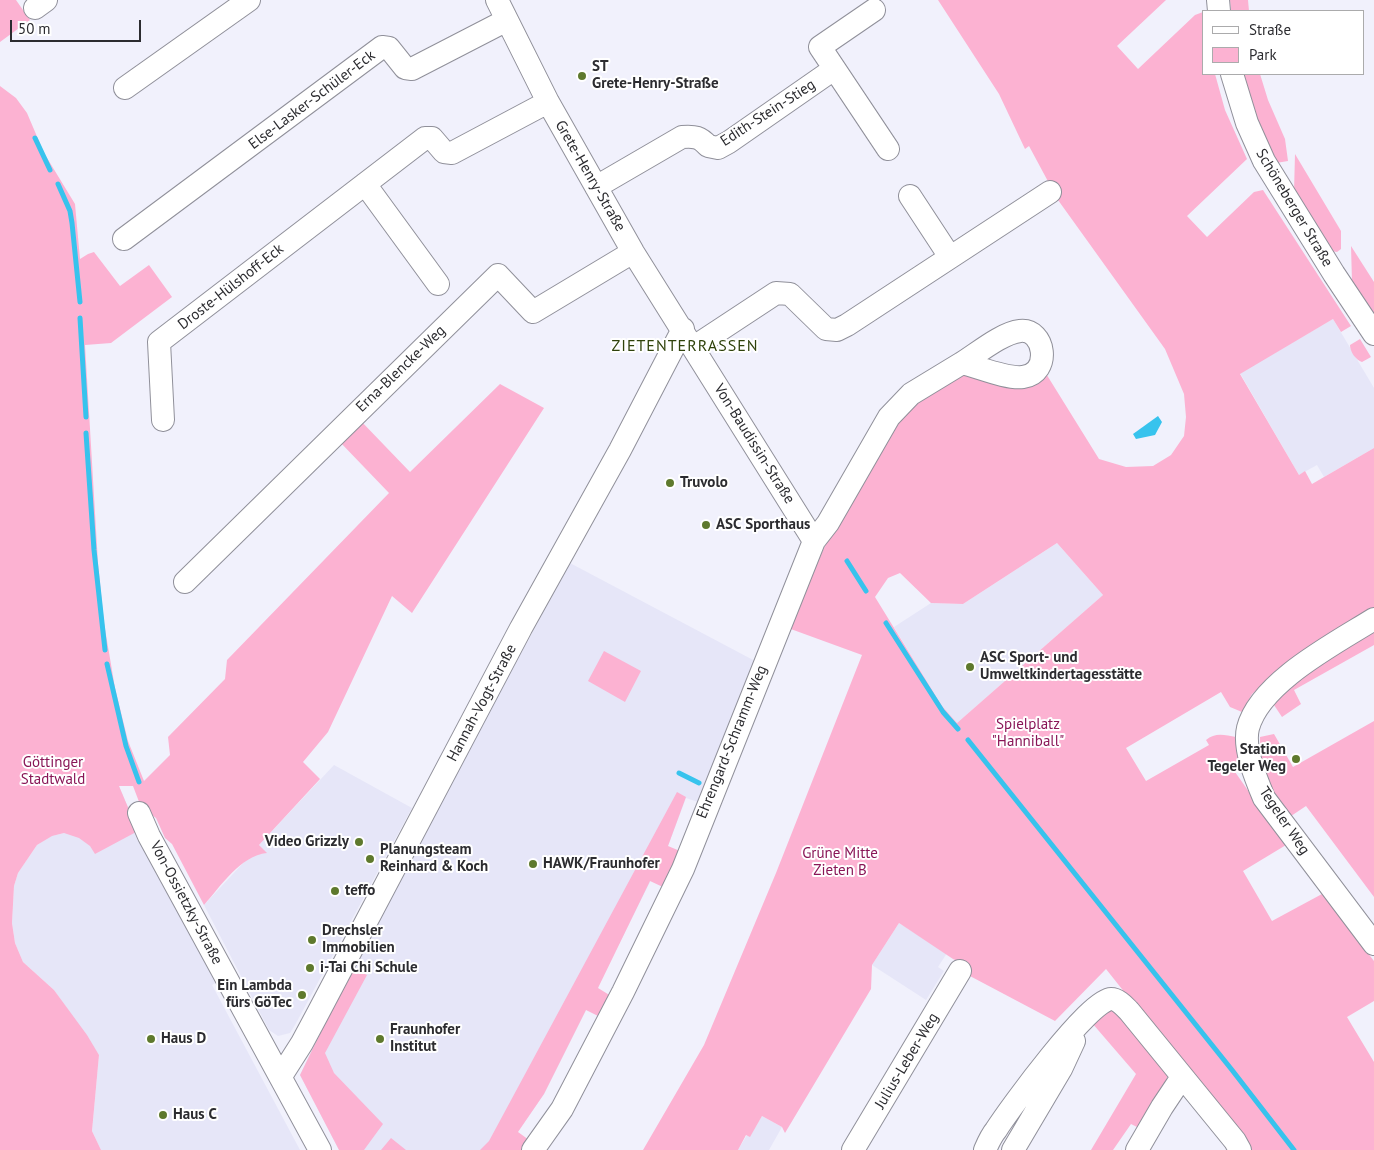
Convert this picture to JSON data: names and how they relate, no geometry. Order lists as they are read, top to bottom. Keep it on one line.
{"streets":{"street":["Else-Lasker-Schüler-Eck","Edith-Stein-Stieg","Grete-Henry-Straße","Schöneberger Straße","Droste-Hülshoff-Eck","Erna-Blencke-Weg","Von-Baudissin-Straße","Hannah-Vogt-Straße","Ehrengard-Schramm-Weg","Tegeler Weg","Von-Ossietzky-Straße","Julius-Leber-Weg"]},"crossings":[["Else-Lasker-Schüler-Eck","Grete-Henry-Straße"],["Edith-Stein-Stieg","Grete-Henry-Straße"],["Grete-Henry-Straße","Droste-Hülshoff-Eck"],["Grete-Henry-Straße","Erna-Blencke-Weg"],["Grete-Henry-Straße","Von-Baudissin-Straße"],["Grete-Henry-Straße","Hannah-Vogt-Straße"],["Von-Baudissin-Straße","Hannah-Vogt-Straße"],["Von-Baudissin-Straße","Ehrengard-Schramm-Weg"],["Hannah-Vogt-Straße","Von-Ossietzky-Straße"]],"districts":["ZIETENTERRASSEN"],"parks":["Spielplatz \"Hanniball\"","Göttinger Stadtwald","Grüne Mitte Zieten B"],"places":["ST Grete-Henry-Straße","Truvolo","ASC Sporthaus","ASC Sport- und Umweltkindertagesstätte","Station Tegeler Weg","Video Grizzly","Planungsteam Reinhard & Koch","HAWK/Fraunhofer","teffo","Drechsler Immobilien","i-Tai Chi Schule","Ein Lambda fürs GöTec","Haus D","Fraunhofer Institut","Haus C"],"legend":["Straße","Park"],"scale_bar":"50 m"}
